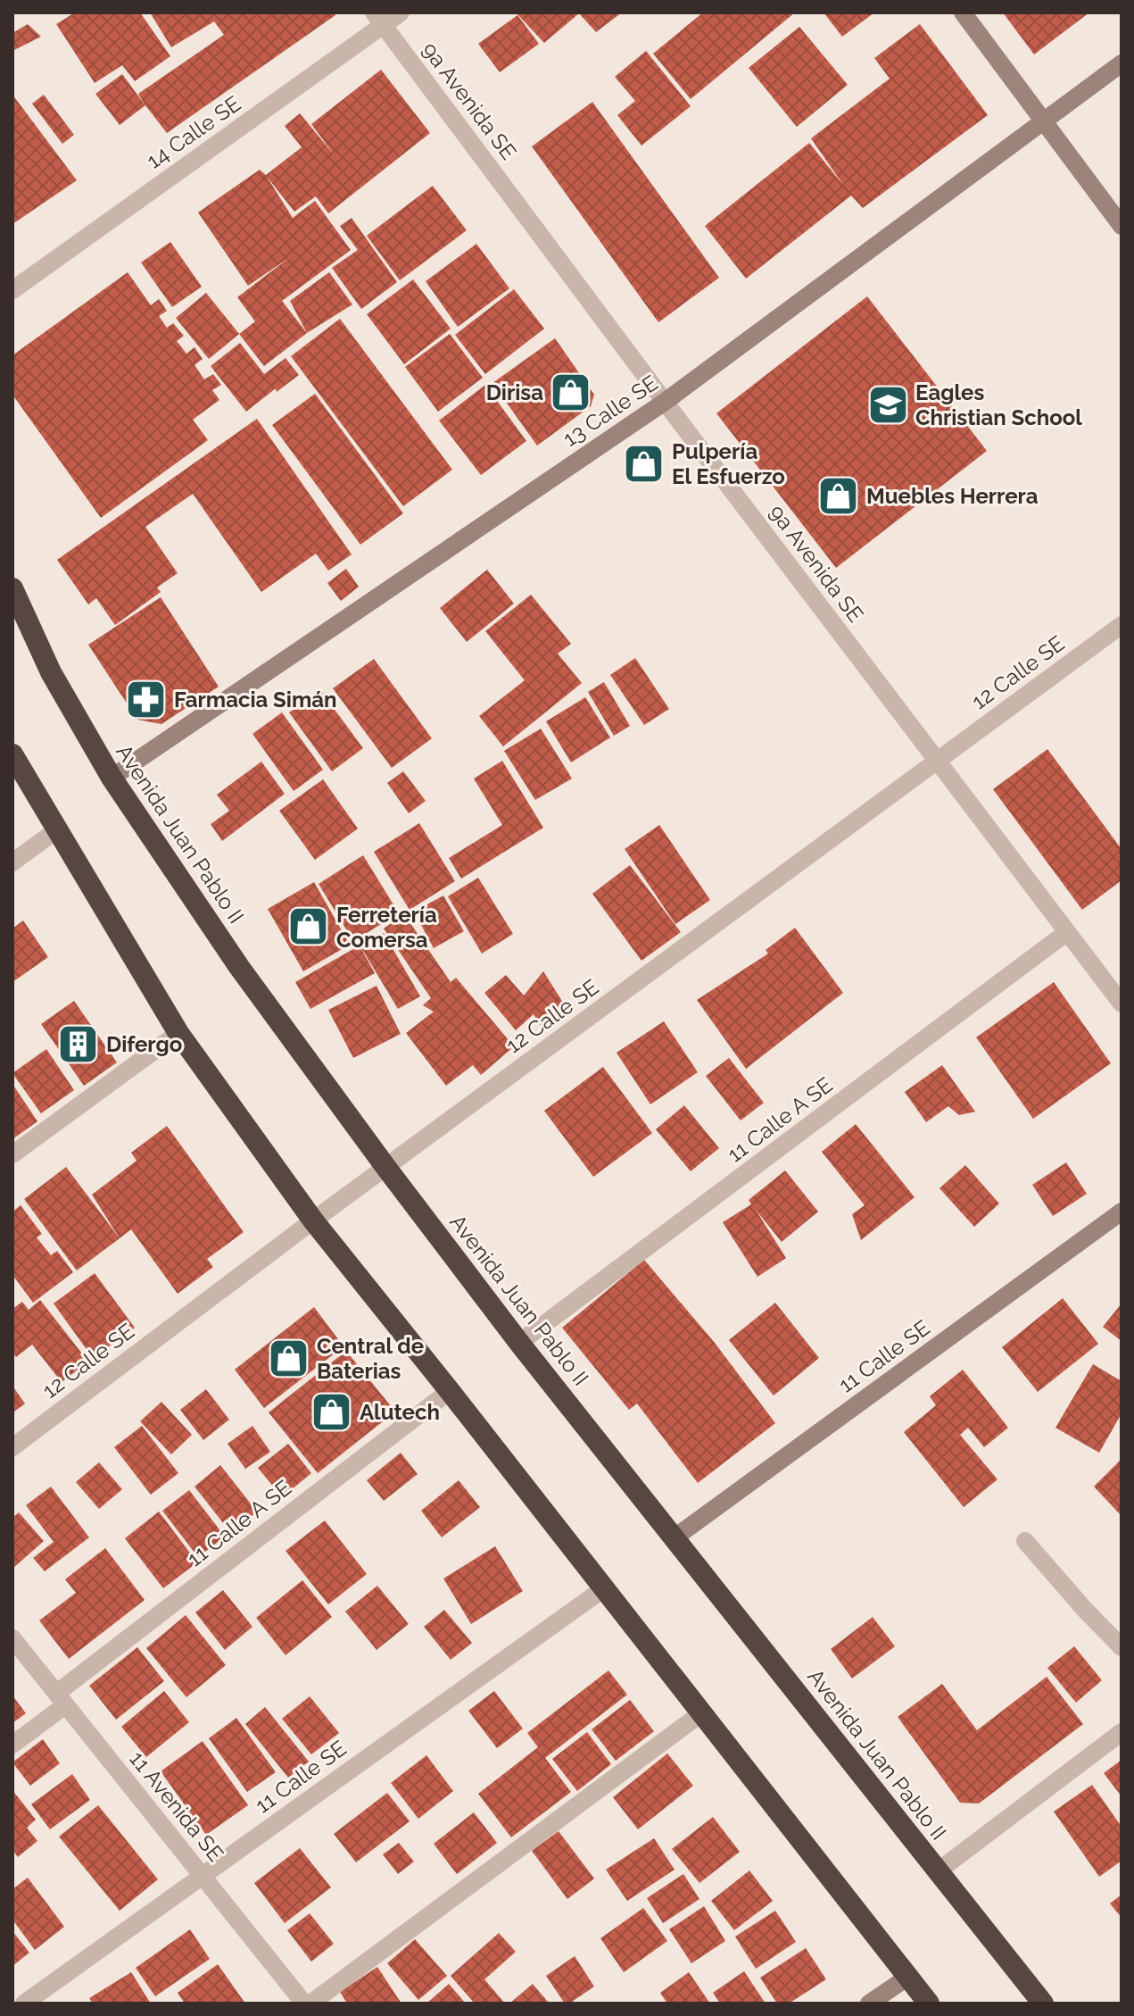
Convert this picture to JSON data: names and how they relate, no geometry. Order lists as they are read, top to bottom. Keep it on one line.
{"streets":{"highway":["Avenida Juan Pablo II"],"street":["9a Avenida SE","14 Calle SE","13 Calle SE","12 Calle SE","11 Calle A SE","11 Calle SE","11 Avenida SE"]},"crossings":[["9a Avenida SE","14 Calle SE"],["9a Avenida SE","13 Calle SE"],["9a Avenida SE","12 Calle SE"],["9a Avenida SE","11 Calle A SE"],["13 Calle SE","Avenida Juan Pablo II"],["12 Calle SE","Avenida Juan Pablo II"],["Avenida Juan Pablo II","11 Calle A SE"],["Avenida Juan Pablo II","11 Calle SE"],["11 Calle A SE","11 Avenida SE"],["11 Calle SE","11 Avenida SE"]],"places":{"shop":["Dirisa","Pulpería El Esfuerzo","Muebles Herrera","Ferretería Comersa","Central de Baterias","Alutech"],"school or university":["Eagles Christian School"],"pharmacy":["Farmacia Simán"],"building":["Difergo"]}}
